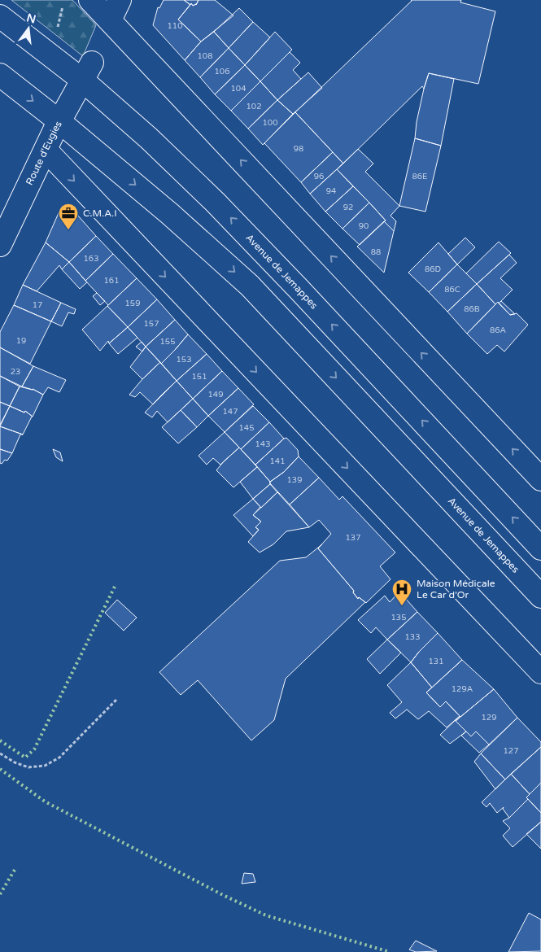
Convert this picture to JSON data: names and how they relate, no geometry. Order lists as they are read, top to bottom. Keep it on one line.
{"streets":{"street":["Route d'Eugies","Avenue de Jemappes"]},"crossings":[["Route d'Eugies","Avenue de Jemappes"]],"places":{"office":["C.M.A.I"],"hospital":["Maison Médicale Le Car d'Or"]},"house_numbers":["110","108","106","104","102","100","98","96","86E","94","92","90","88","163","86D","161","86C","159","17","86B","157","86A","19","155","153","23","151","149","147","145","143","141","139","137","135","133","131","129A","129","127"],"north":"top"}
